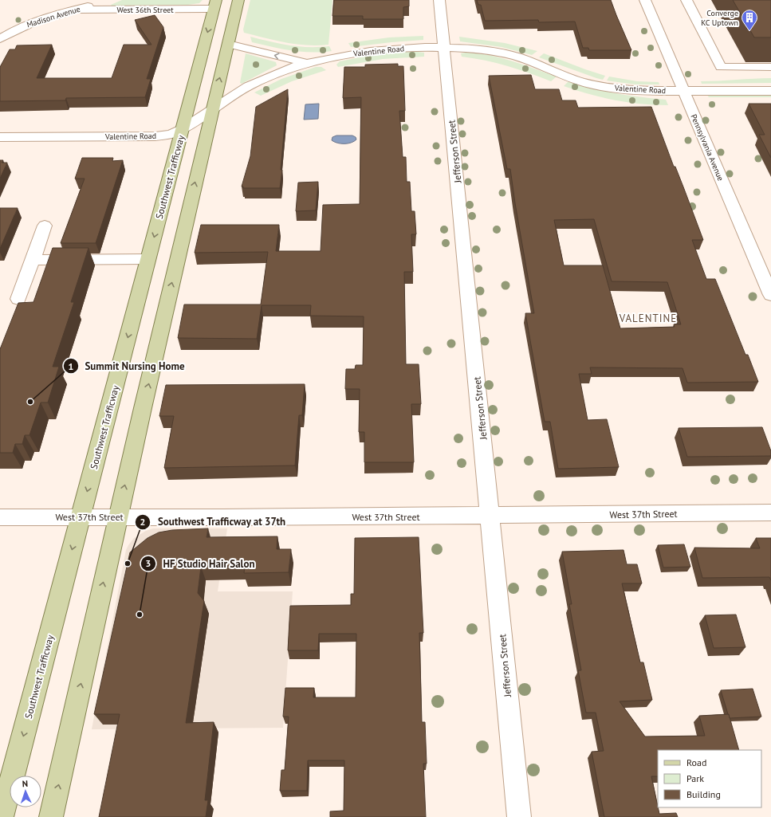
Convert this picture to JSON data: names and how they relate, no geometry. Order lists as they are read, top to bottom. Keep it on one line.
{"streets":{"main road":["Southwest Trafficway"],"street":["West 36th Street","Madison Avenue","Valentine Road","Pennsylvania Avenue","Jefferson Street","West 37th Street"]},"crossings":[["West 36th Street","Madison Avenue"],["West 36th Street","Southwest Trafficway"],["Valentine Road","Pennsylvania Avenue"],["Valentine Road","Jefferson Street"],["Valentine Road","Southwest Trafficway"],["Jefferson Street","West 37th Street"],["Southwest Trafficway","West 37th Street"]],"districts":["VALENTINE"],"places":{"building":["Converge KC Uptown"],"other":["Summit Nursing Home","Southwest Trafficway at 37th","HF Studio Hair Salon"]},"legend":["Road","Park","Building"],"north":"top"}
